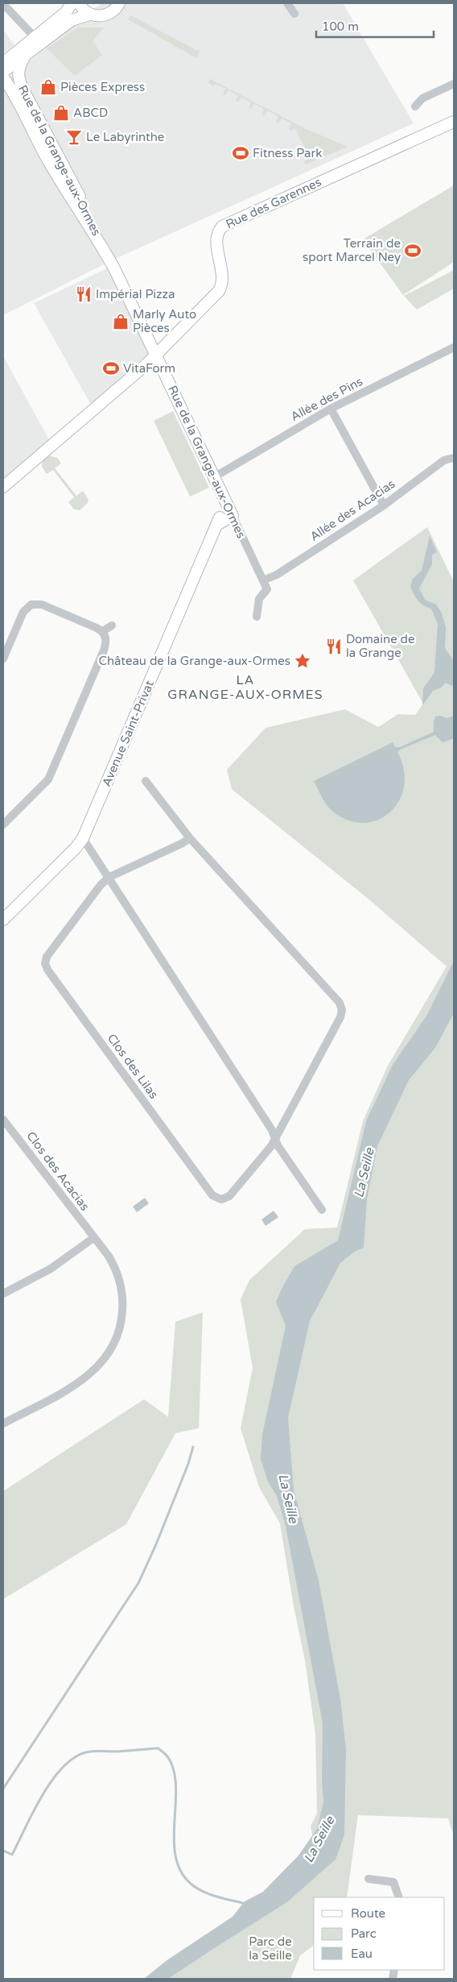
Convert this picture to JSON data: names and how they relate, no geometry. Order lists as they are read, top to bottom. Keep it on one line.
{"streets":{"street":["Rue de la Grange-aux-Ormes","Rue des Garennes","Allée des Pins","Allée des Acacias","Avenue Saint-Privat","Clos des Lilas","Clos des Acacias"]},"crossings":[["Rue de la Grange-aux-Ormes","Rue des Garennes"],["Rue de la Grange-aux-Ormes","Allée des Pins"],["Rue de la Grange-aux-Ormes","Allée des Acacias"],["Rue de la Grange-aux-Ormes","Avenue Saint-Privat"]],"districts":["LA GRANGE-AUX-ORMES"],"water":["La Seille"],"parks":["Parc de la Seille"],"places":{"shop":["Pièces Express","ABCD","Marly Auto Pièces"],"bar":["Le Labyrinthe"],"sports":["Fitness Park","Terrain de sport Marcel Ney","VitaForm"],"restaurant":["Impérial Pizza","Domaine de la Grange"],"place":["Château de la Grange-aux-Ormes"]},"legend":["Route","Parc","Eau"],"scale_bar":"100 m"}
